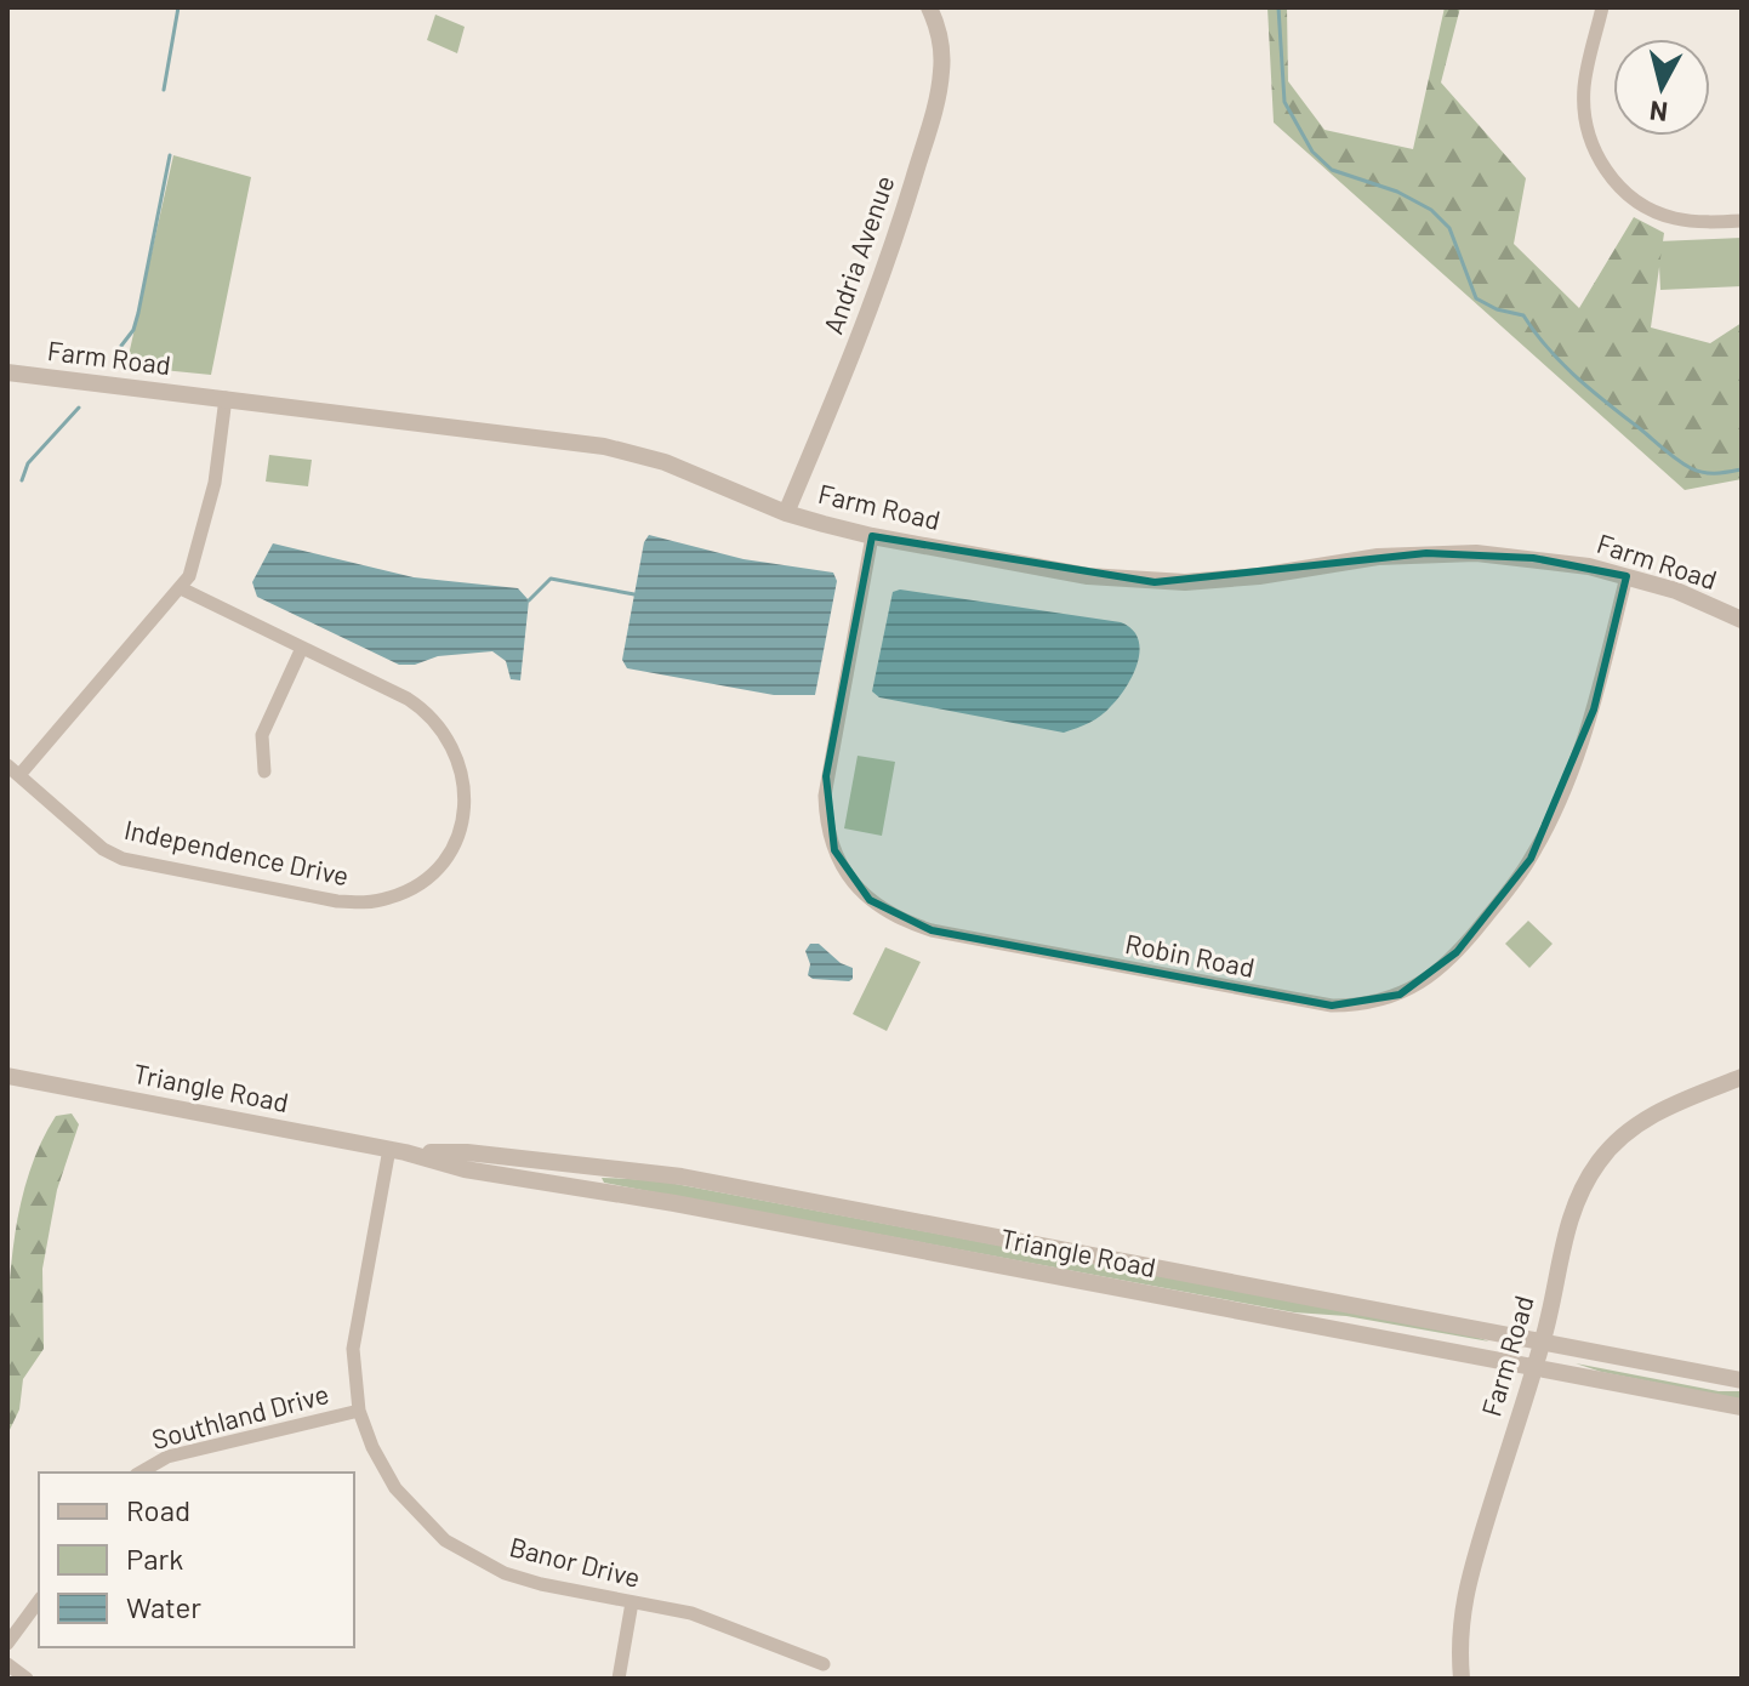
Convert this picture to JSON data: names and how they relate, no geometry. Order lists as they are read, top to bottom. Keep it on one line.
{"streets":{"street":["Andria Avenue","Farm Road","Independence Drive","Robin Road","Triangle Road","Southland Drive","Banor Drive"]},"crossings":[["Andria Avenue","Farm Road"],["Farm Road","Robin Road"],["Farm Road","Triangle Road"],["Triangle Road","Banor Drive"],["Southland Drive","Banor Drive"]],"legend":["Road","Park","Water"],"north":"bottom"}
